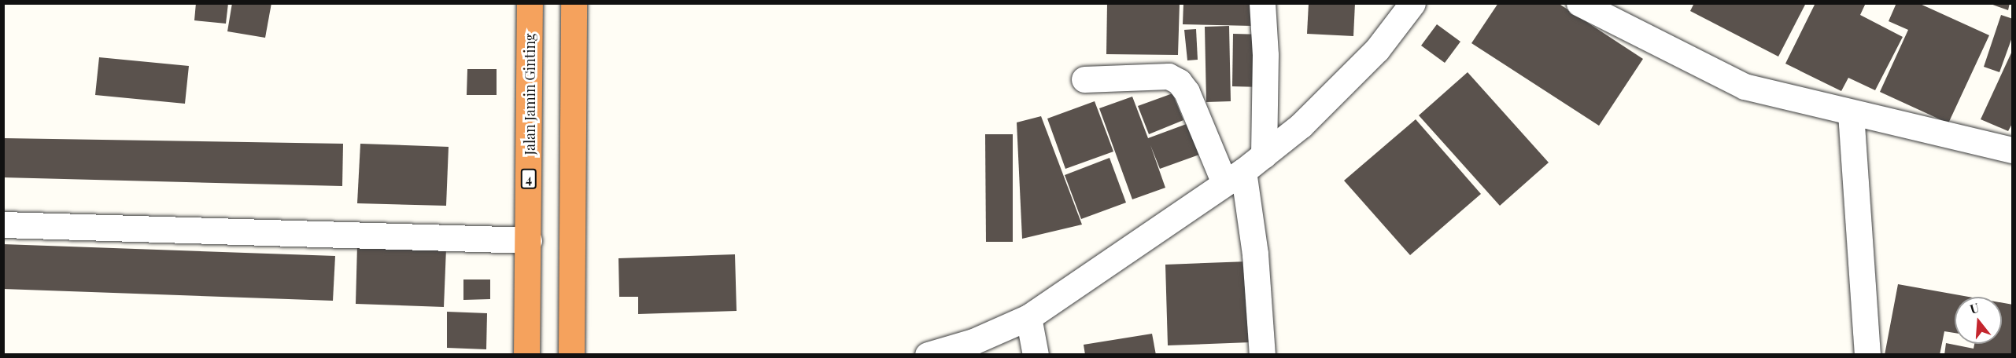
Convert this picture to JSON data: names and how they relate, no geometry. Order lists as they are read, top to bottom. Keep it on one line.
{"streets":{"highway":["Jalan Jamin Ginting","4"]},"north":"top"}
